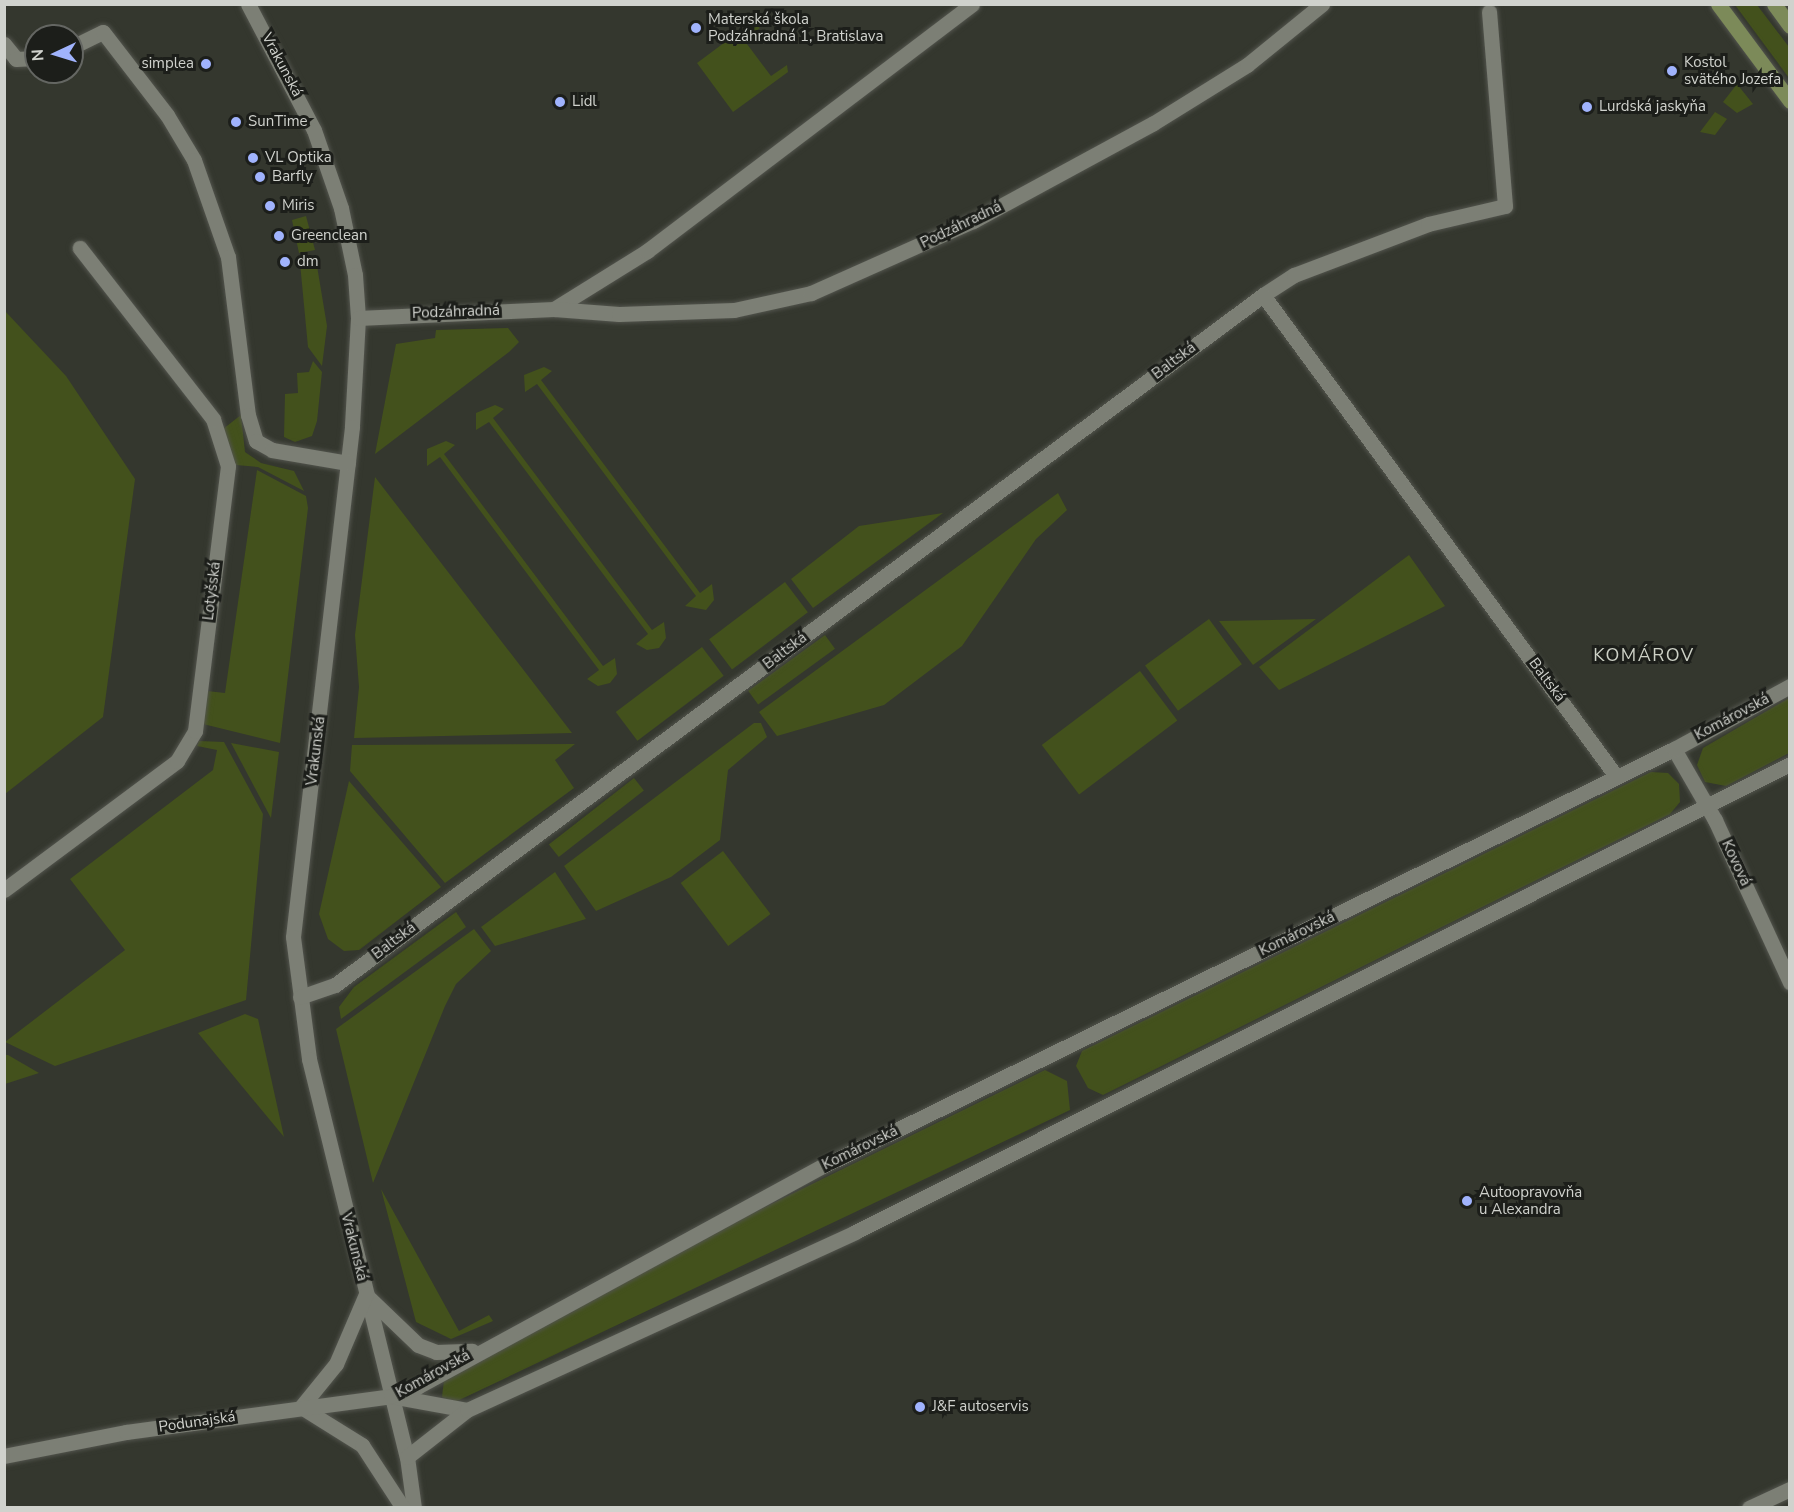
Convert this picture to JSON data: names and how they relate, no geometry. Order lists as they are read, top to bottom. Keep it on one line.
{"streets":{"street":["Vrakunská","Podzáhradná","Baltská","Lotyšská","Komárovská","Kovová","Podunajská"]},"crossings":[["Vrakunská","Podzáhradná"],["Vrakunská","Baltská"],["Vrakunská","Komárovská"],["Vrakunská","Podunajská"],["Baltská","Komárovská"],["Komárovská","Kovová"],["Komárovská","Podunajská"]],"districts":["KOMÁROV"],"places":["Materská škola Podzáhradná 1, Bratislava","simplea","Kostol svätého Jozefa","Lidl","Lurdská jaskyňa","SunTime","VL Optika","Barfly","Miris","Greenclean","dm","Autoopravovňa u Alexandra","J&F autoservis"],"north":"left"}
